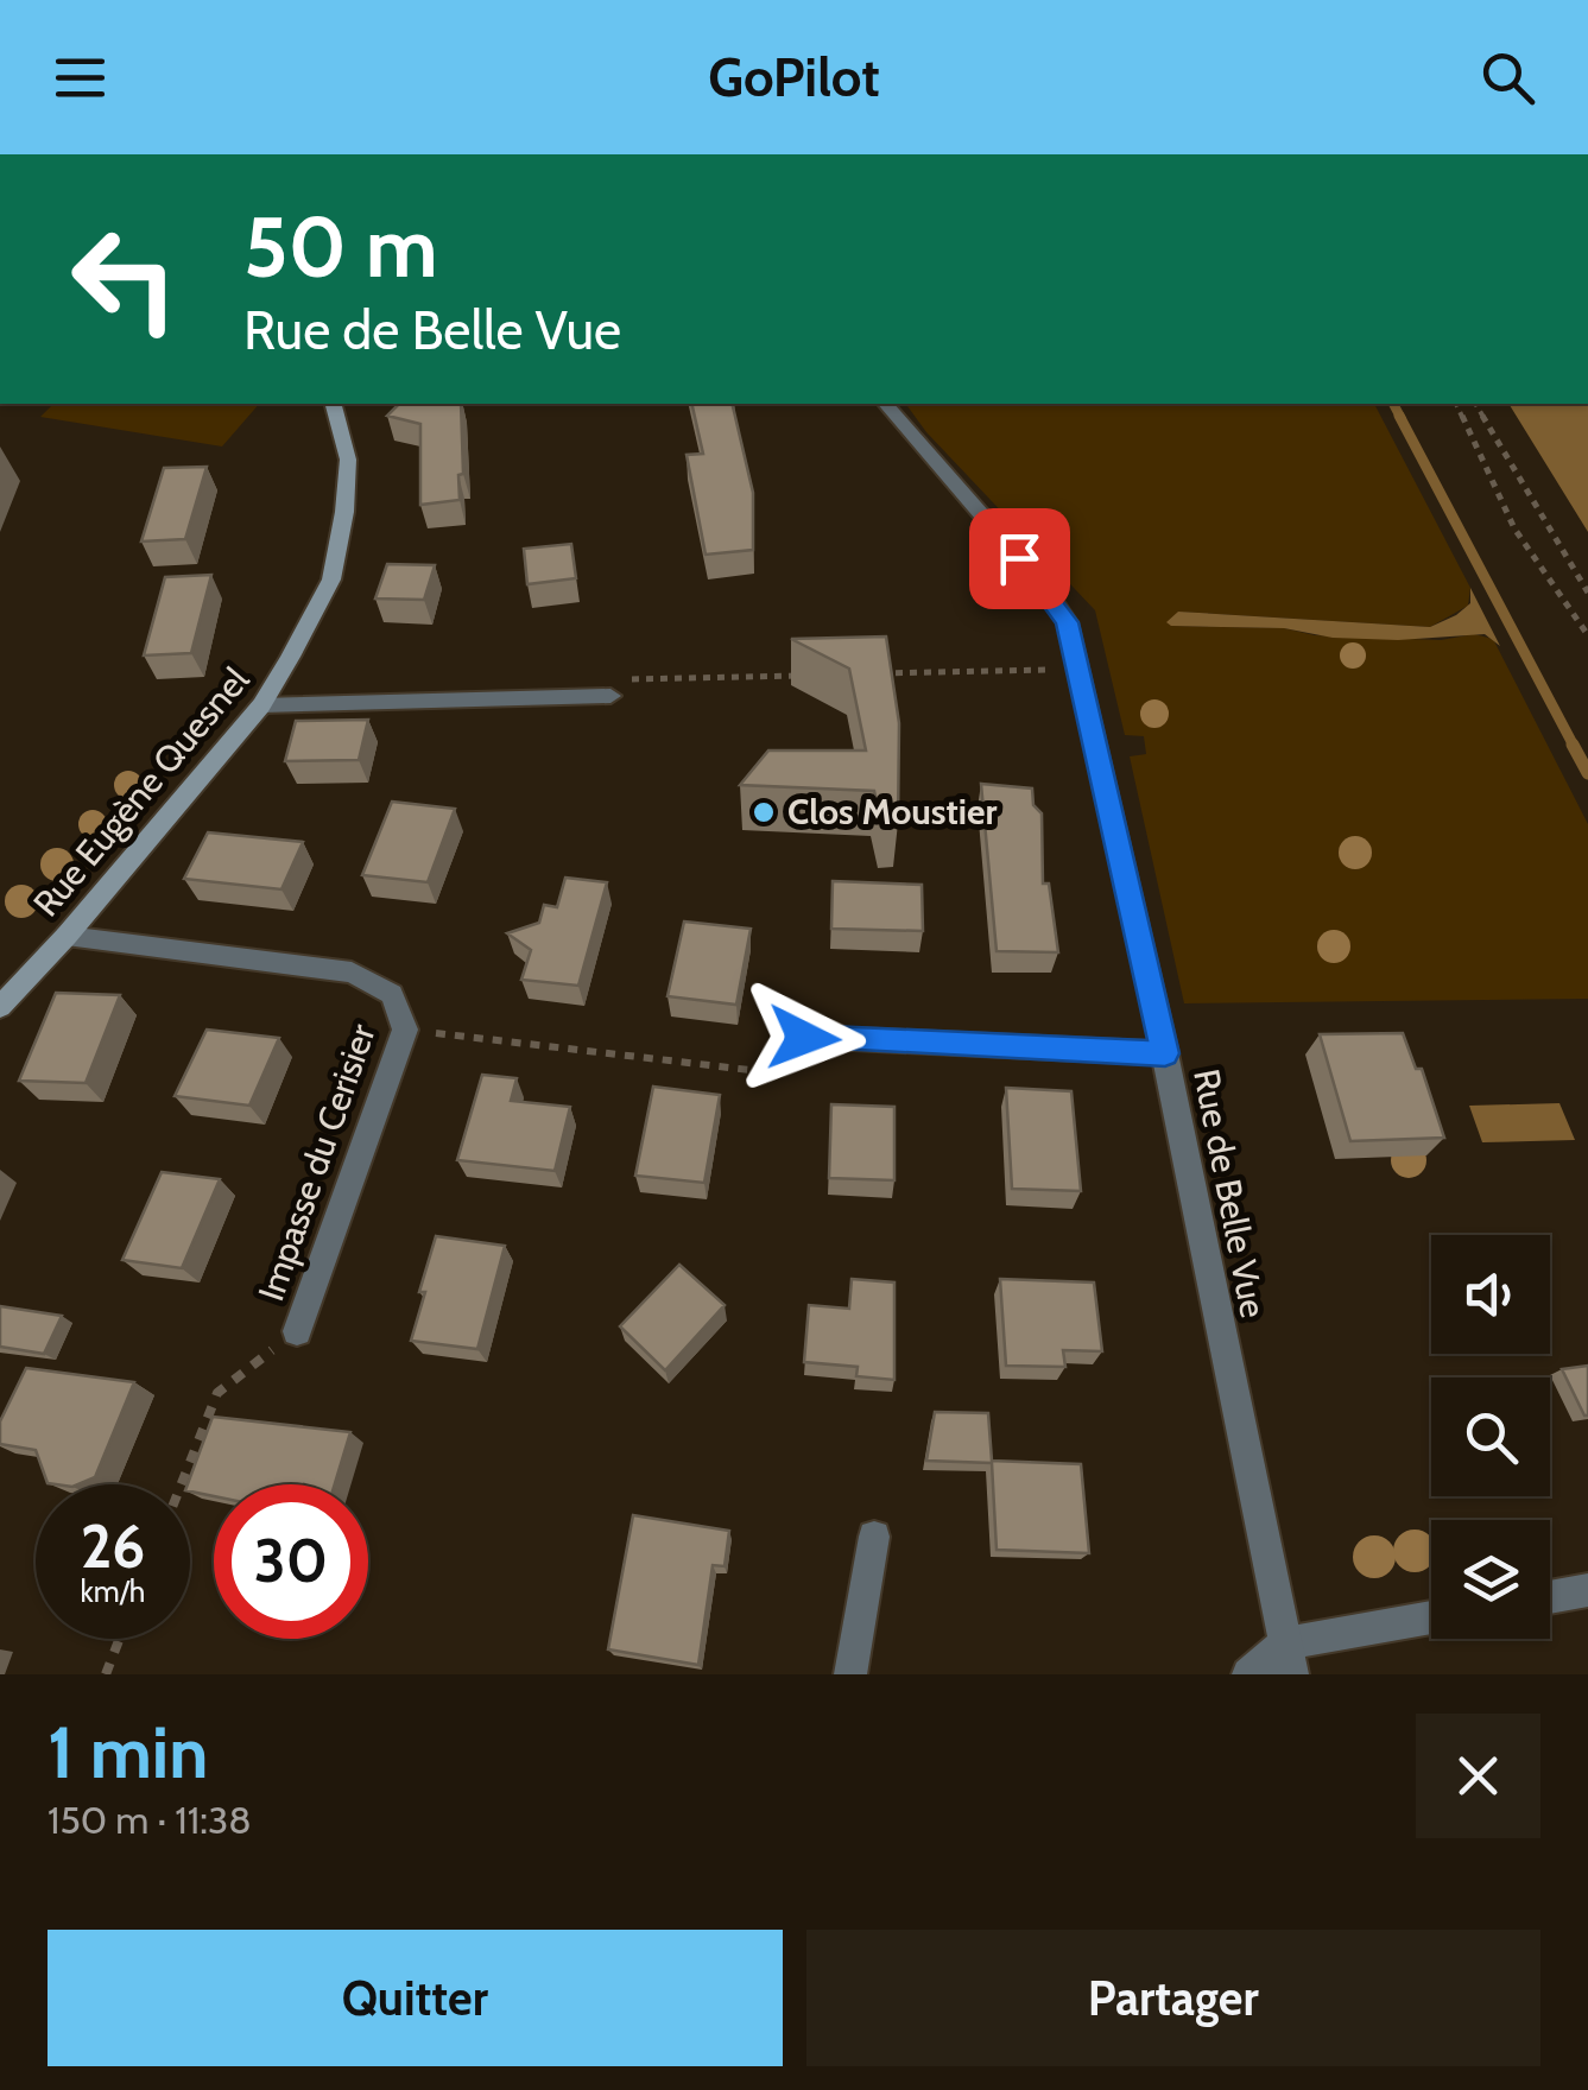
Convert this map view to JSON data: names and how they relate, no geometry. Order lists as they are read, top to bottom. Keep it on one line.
{"streets":{"street":["Rue Eugène Quesnel","Impasse du Cerisier","Rue de Belle Vue"]},"crossings":[["Rue Eugène Quesnel","Impasse du Cerisier"]],"places":["Clos Moustier"],"page":{"header":"GoPilot","turn":["50 m","Rue de Belle Vue"],"speed":"26 km/h","limit":"30","heading":["1 min","150 m · 11:38"],"buttons":["Quitter","Partager"]}}
